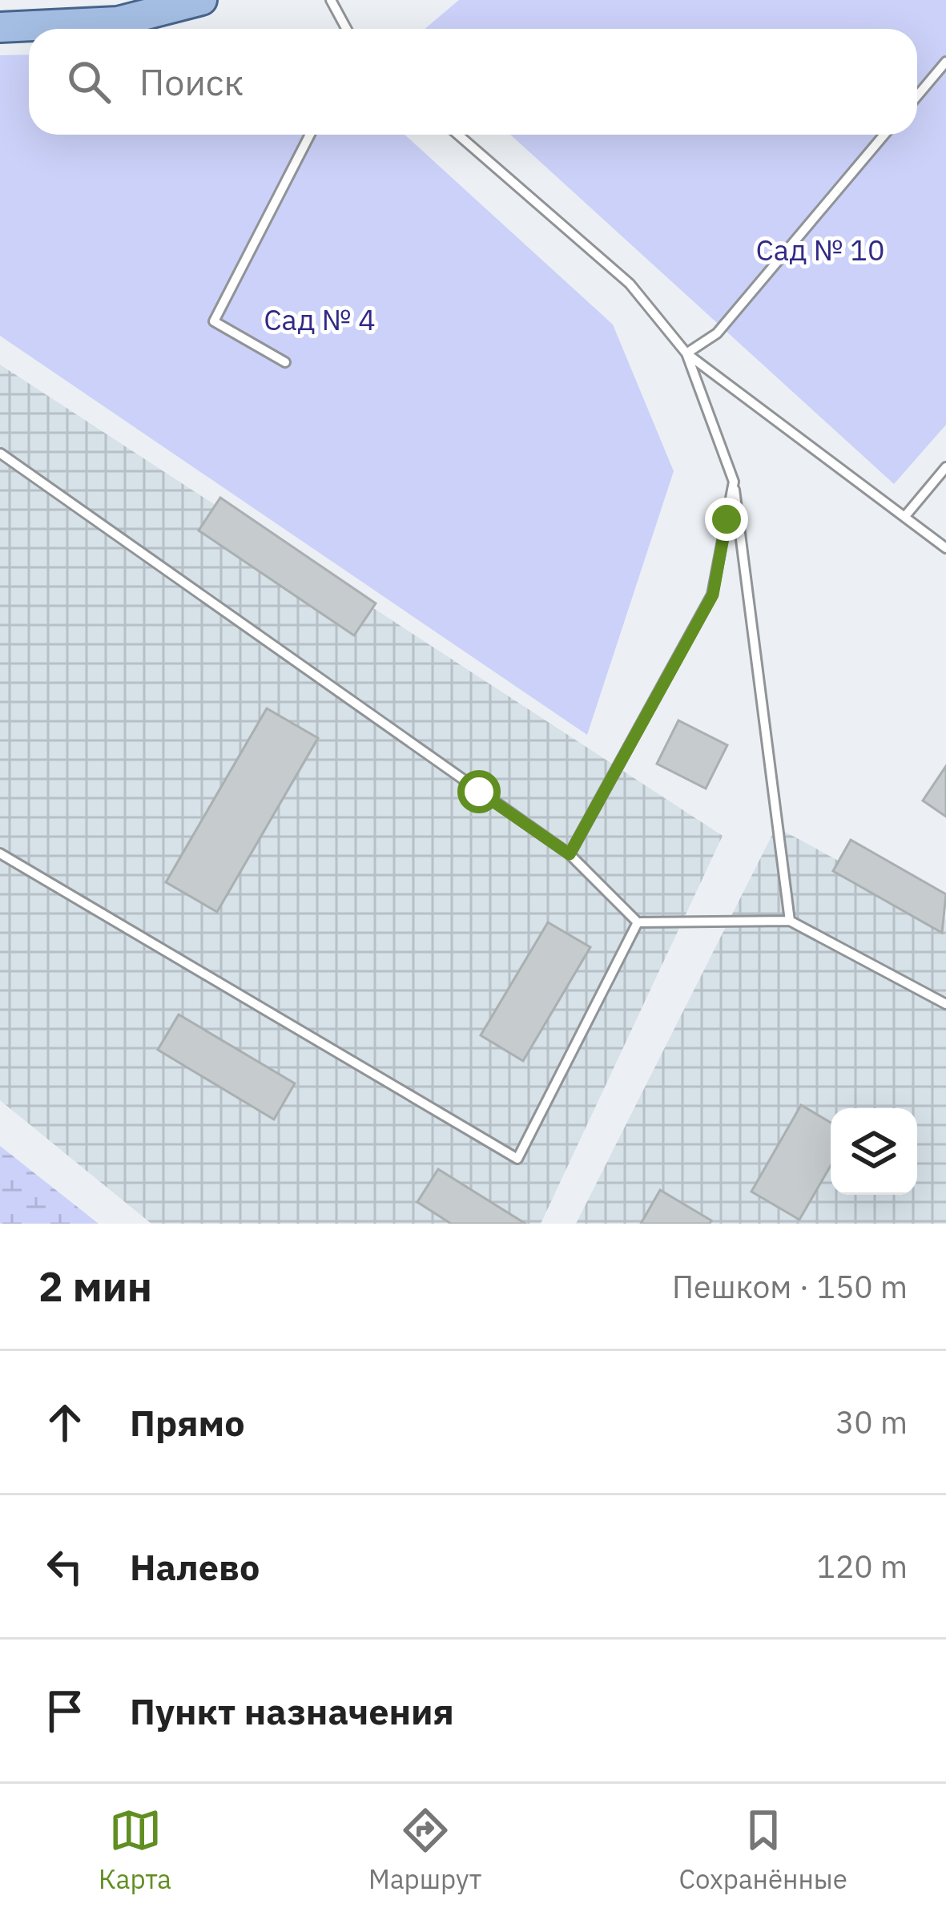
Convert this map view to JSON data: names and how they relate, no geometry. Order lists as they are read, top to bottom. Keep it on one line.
{"parks":["Сад № 10","Сад № 4"],"page":{"search":"Поиск","heading":["2 мин","Пешком · 150 m"],"list":[["Прямо","30 m"],["Налево","120 m"],"Пункт назначения"],"nav":["Карта","Маршрут","Сохранённые"]}}
